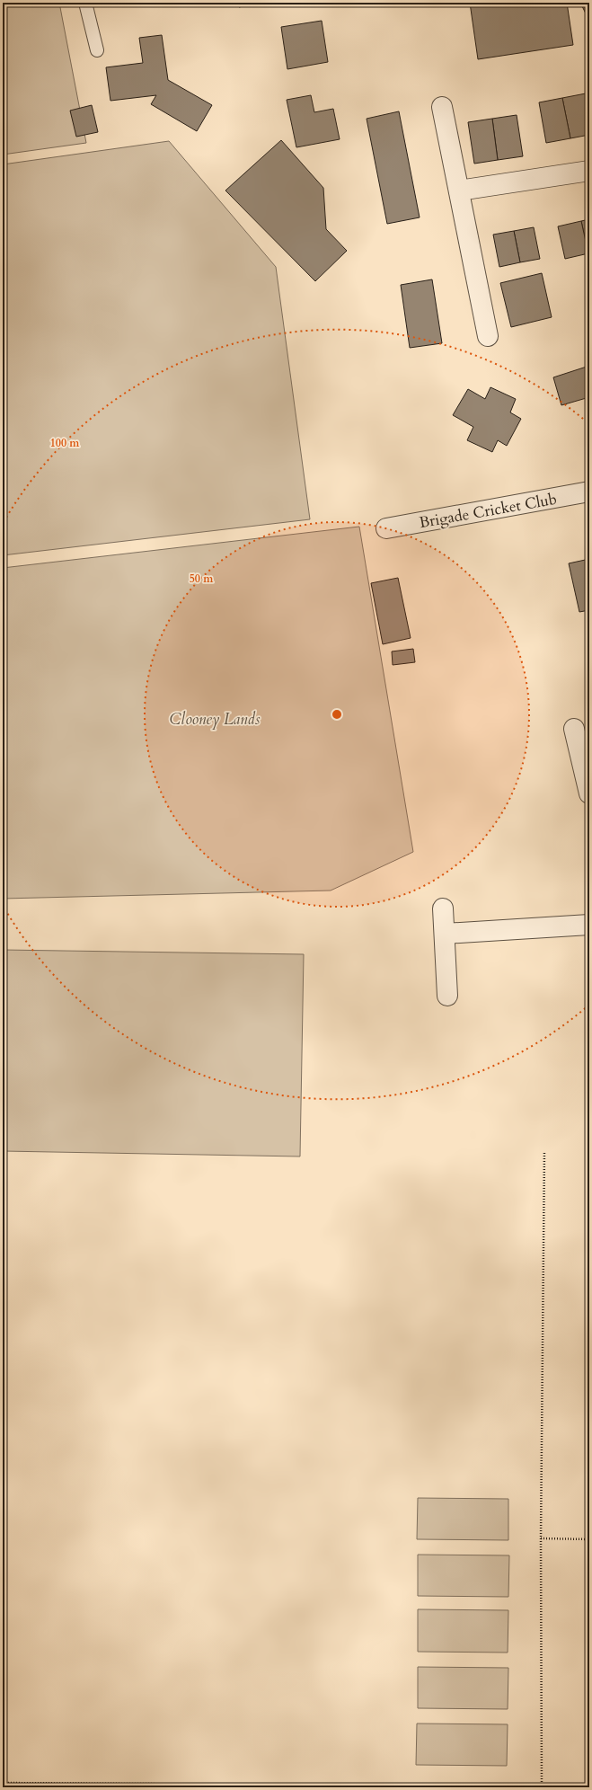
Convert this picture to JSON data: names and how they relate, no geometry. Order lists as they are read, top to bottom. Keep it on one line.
{"streets":{"street":["Brigade Cricket Club"]},"parks":["Clooney Lands"],"rings":["100 m","50 m"]}
